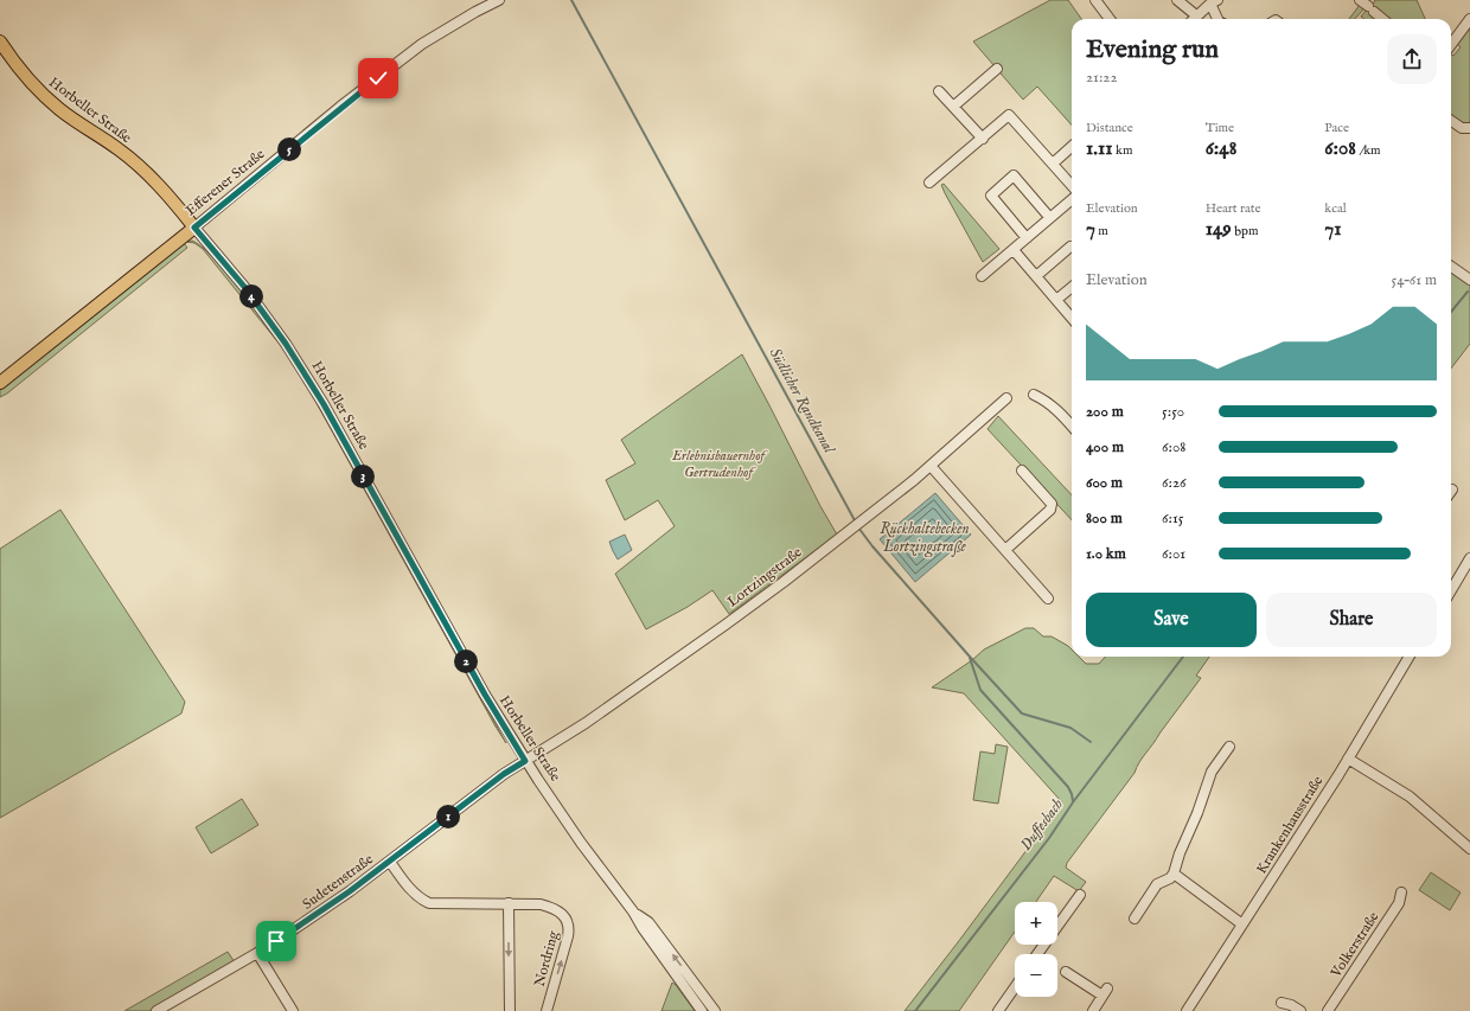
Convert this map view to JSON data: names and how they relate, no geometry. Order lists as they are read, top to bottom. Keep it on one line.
{"streets":{"main road":["Horbeller Straße","Efferener Straße"],"street":["Lortzingstraße","Krankenhausstraße","Sudetenstraße","Volkerstraße","Nordring"]},"crossings":[["Horbeller Straße","Efferener Straße"],["Horbeller Straße","Lortzingstraße"],["Horbeller Straße","Sudetenstraße"],["Lortzingstraße","Sudetenstraße"],["Sudetenstraße","Nordring"]],"water":["Südlicher Randkanal","Rückhaltebecken Lortzingstraße","Duffesbach"],"parks":["Erlebnisbauernhof Gertrudenhof"],"page":{"heading":["Evening run","21:22"],"stats":[["Distance","1.11 km"],["Time","6:48"],["Pace","6:08 /km"],["Elevation","7 m"],["Heart rate","149 bpm"],["kcal","71"]],"pins":["5","4","3","2","1"],"chart":["Elevation","54–61 m"],"list":[{"name":"200 m","note":"5:50"},{"name":"400 m","note":"6:08"},{"name":"600 m","note":"6:26"},{"name":"800 m","note":"6:15"},{"name":"1.0 km","note":"6:01"}],"buttons":["Save","Share"],"map_buttons":["+","−"]}}
